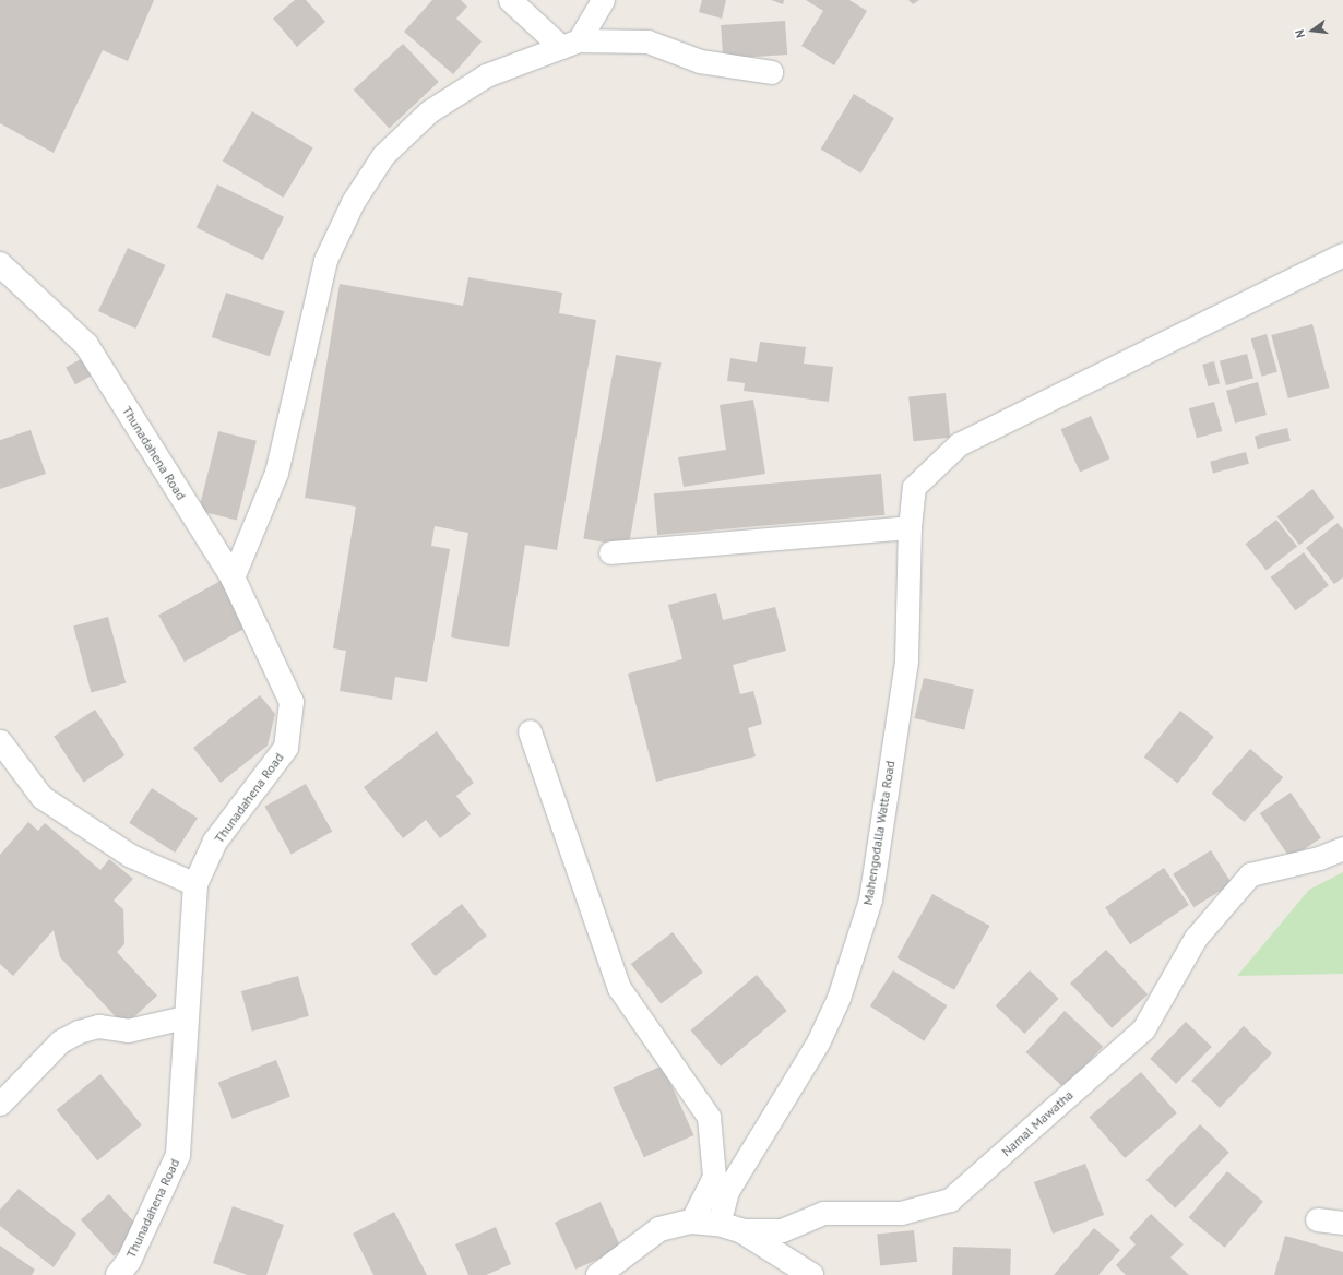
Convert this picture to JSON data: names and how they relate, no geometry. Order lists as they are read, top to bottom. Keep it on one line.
{"streets":{"street":["Thunadahena Road","Mahengodalla Watta Road","Namal Mawatha"]},"crossings":[["Mahengodalla Watta Road","Namal Mawatha"]],"north":"left"}
